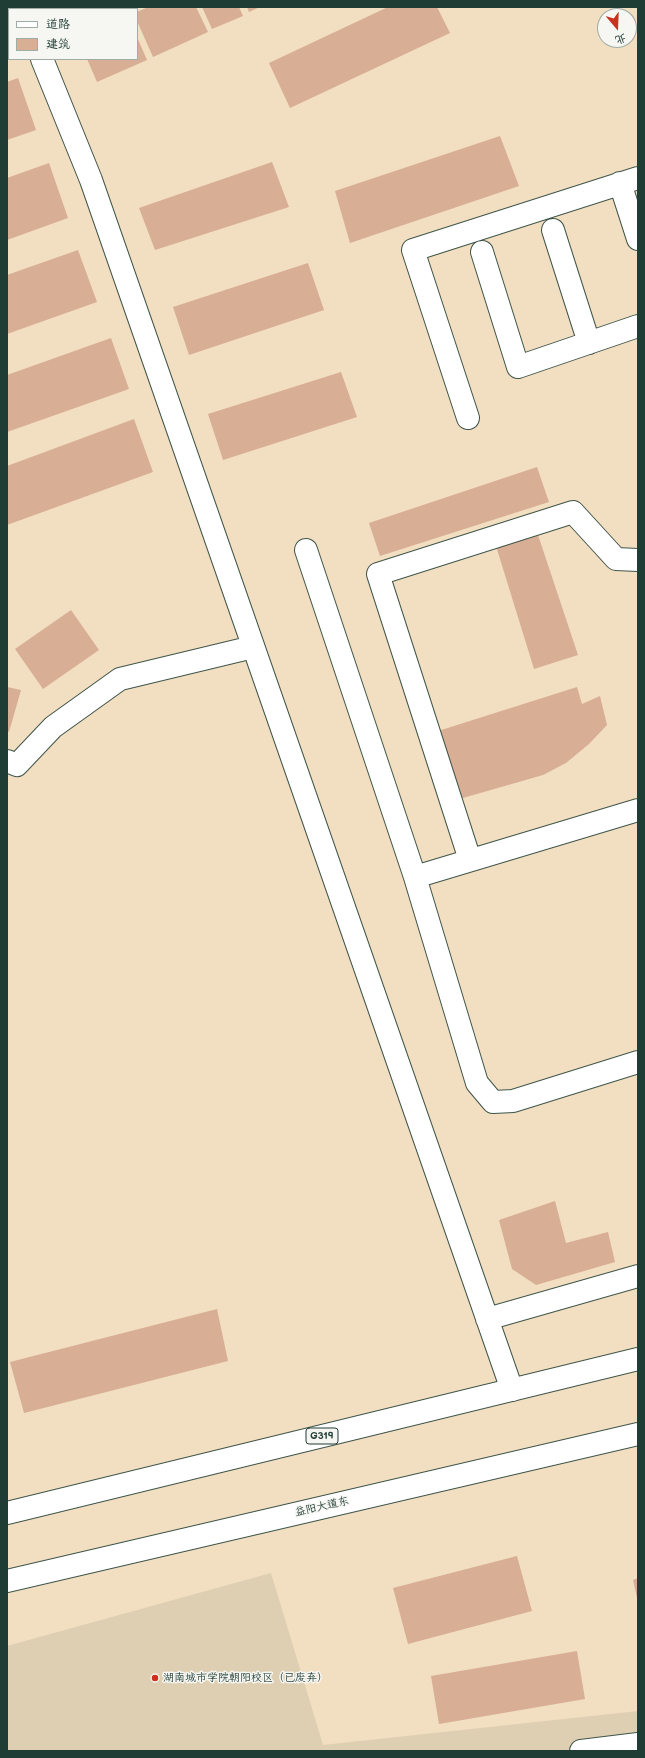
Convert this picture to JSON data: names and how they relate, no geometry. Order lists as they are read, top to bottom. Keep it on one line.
{"streets":{"street":["G319","益阳大道东"]},"places":["湖南城市学院朝阳校区（已废弃）"],"legend":["道路","建筑"],"north":"bottom"}
